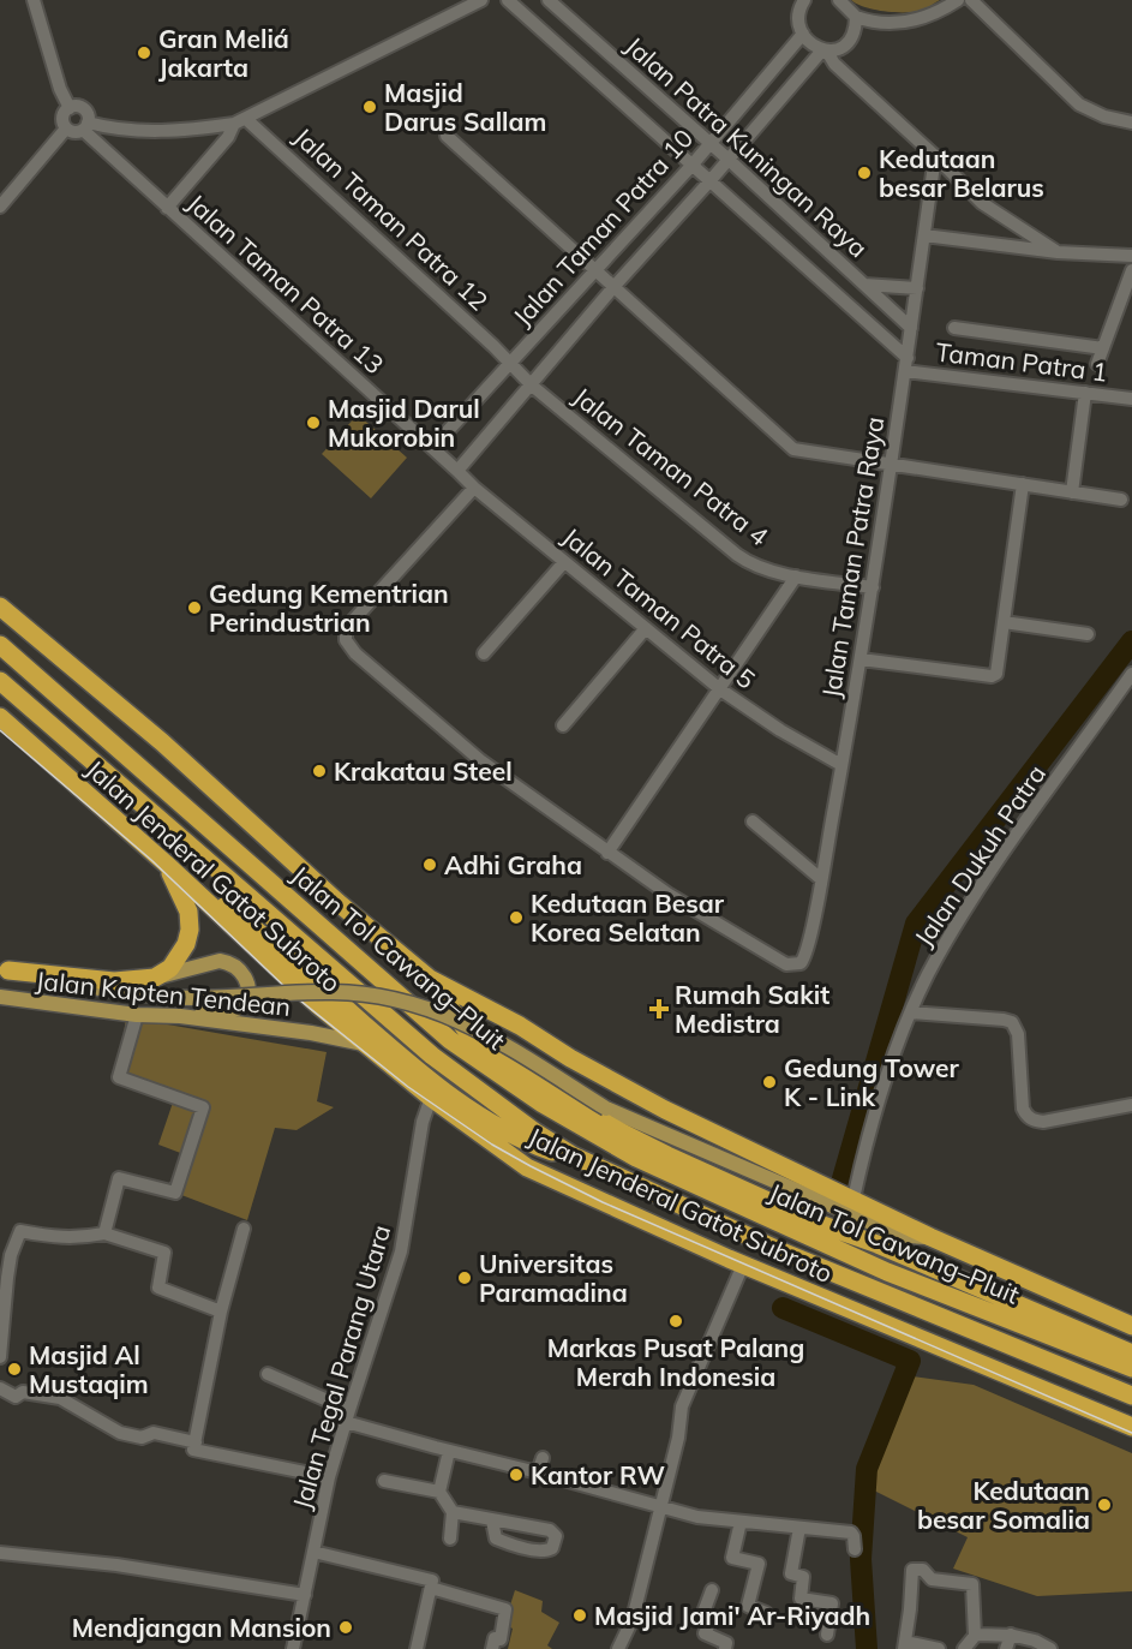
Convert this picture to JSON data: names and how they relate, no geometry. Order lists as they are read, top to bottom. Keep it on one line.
{"streets":{"highway":["Jalan Jenderal Gatot Subroto","Jalan Tol Cawang–Pluit"],"main road":["Jalan Kapten Tendean"],"street":["Jalan Patra Kuningan Raya","Jalan Taman Patra 12","Jalan Taman Patra 10","Jalan Taman Patra 13","Taman Patra 1","Jalan Taman Patra 4","Jalan Taman Patra Raya","Jalan Taman Patra 5","Jalan Dukuh Patra","Jalan Tegal Parang Utara"]},"crossings":[["Jalan Patra Kuningan Raya","Jalan Taman Patra 10"],["Jalan Patra Kuningan Raya","Taman Patra 1"],["Jalan Patra Kuningan Raya","Jalan Taman Patra Raya"],["Jalan Taman Patra 12","Jalan Taman Patra 10"],["Jalan Taman Patra 12","Jalan Taman Patra 4"],["Jalan Taman Patra 10","Jalan Taman Patra 13"],["Jalan Taman Patra 10","Jalan Taman Patra 4"],["Jalan Taman Patra 10","Jalan Taman Patra 5"],["Jalan Taman Patra 13","Jalan Taman Patra 5"],["Taman Patra 1","Jalan Taman Patra Raya"],["Jalan Taman Patra 4","Jalan Taman Patra Raya"],["Jalan Taman Patra Raya","Jalan Taman Patra 5"],["Jalan Jenderal Gatot Subroto","Jalan Kapten Tendean"],["Jalan Jenderal Gatot Subroto","Jalan Tegal Parang Utara"]],"places":{"other":["Gran Meliá Jakarta","Masjid Darus Sallam","Kedutaan besar Belarus","Masjid Darul Mukorobin","Gedung Kementrian Perindustrian","Krakatau Steel","Adhi Graha","Kedutaan Besar Korea Selatan","Gedung Tower K - Link","Universitas Paramadina","Markas Pusat Palang Merah Indonesia","Masjid Al Mustaqim","Kantor RW","Kedutaan besar Somalia","Masjid Jami' Ar-Riyadh","Mendjangan Mansion"],"health":["Rumah Sakit Medistra"]}}
